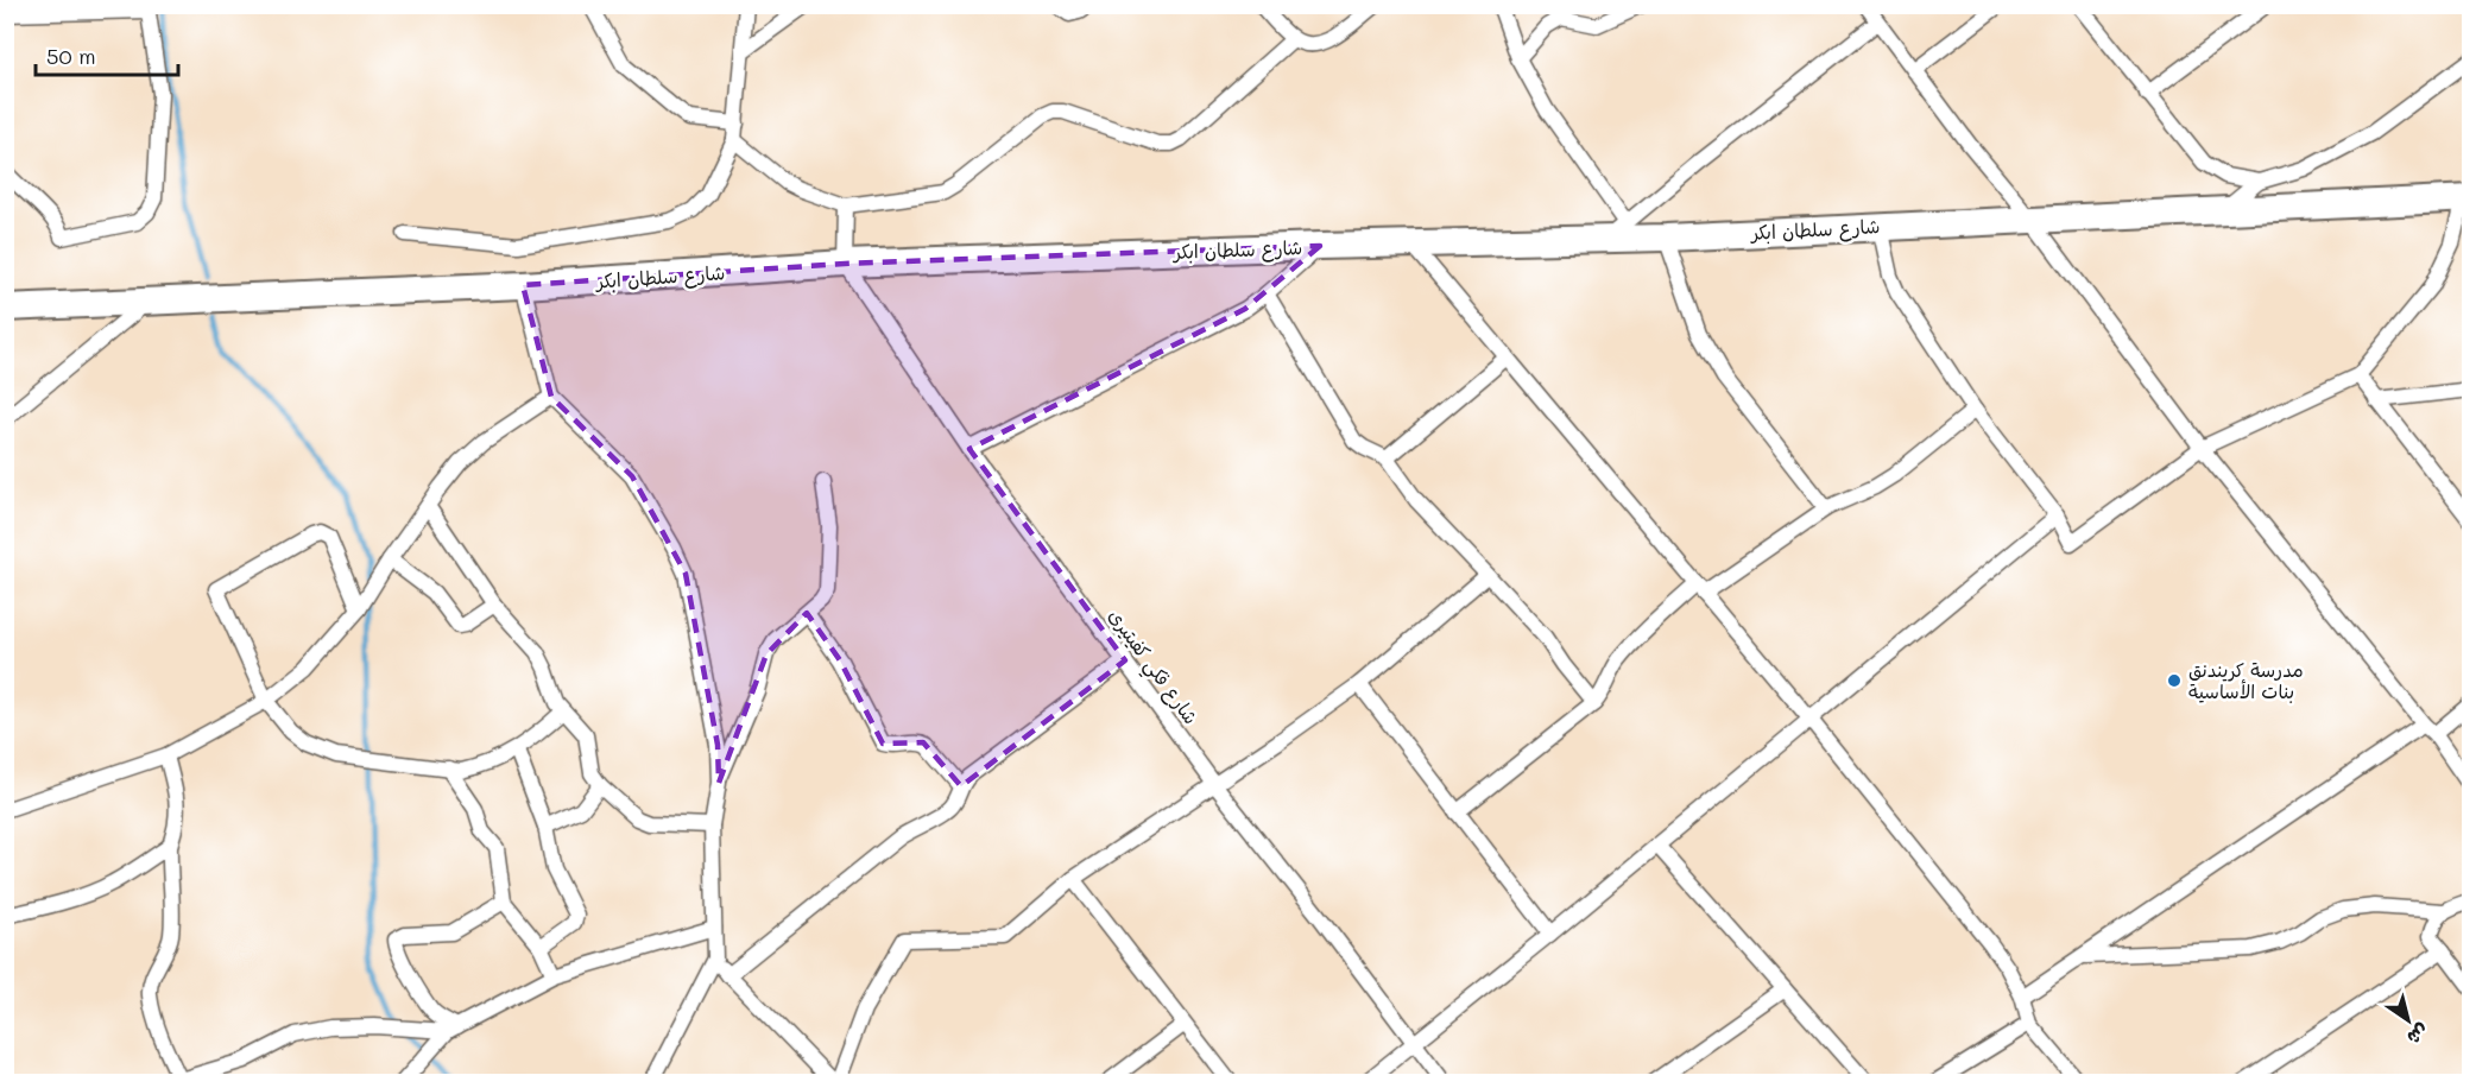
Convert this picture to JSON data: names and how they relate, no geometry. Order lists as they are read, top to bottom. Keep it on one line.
{"streets":{"highway":["شارع سلطان ابكر"],"street":["شارع فكي كفيتيرى"]},"crossings":[["شارع سلطان ابكر","شارع فكي كفيتيرى"]],"places":["مدرسة كريندنق بنات الأساسية"],"scale_bar":"50 m","north":"bottom right"}
